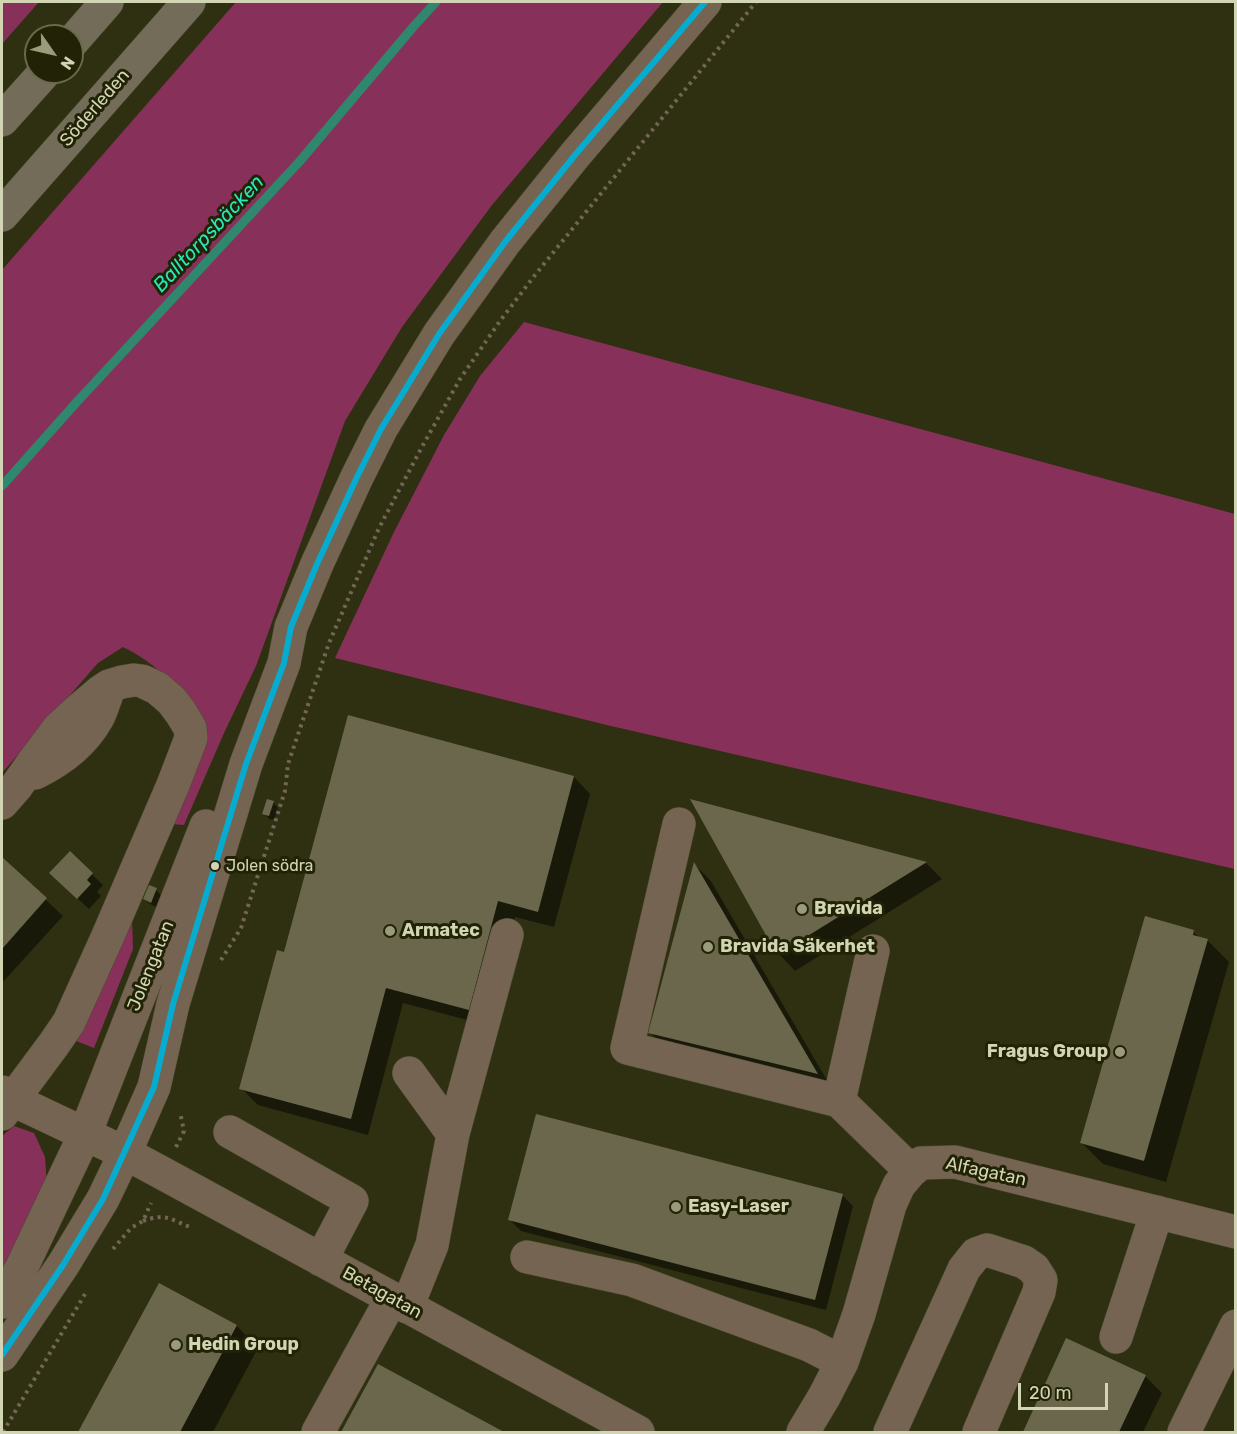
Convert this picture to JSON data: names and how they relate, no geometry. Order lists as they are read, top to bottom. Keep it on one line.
{"streets":{"highway":["Söderleden"],"street":["Jolengatan","Alfagatan","Betagatan"]},"crossings":[["Jolengatan","Betagatan"]],"water":["Balltorpsbäcken"],"places":["Jolen södra","Bravida","Armatec","Bravida Säkerhet","Fragus Group","Easy-Laser","Hedin Group"],"scale_bar":"20 m","north":"bottom right"}
